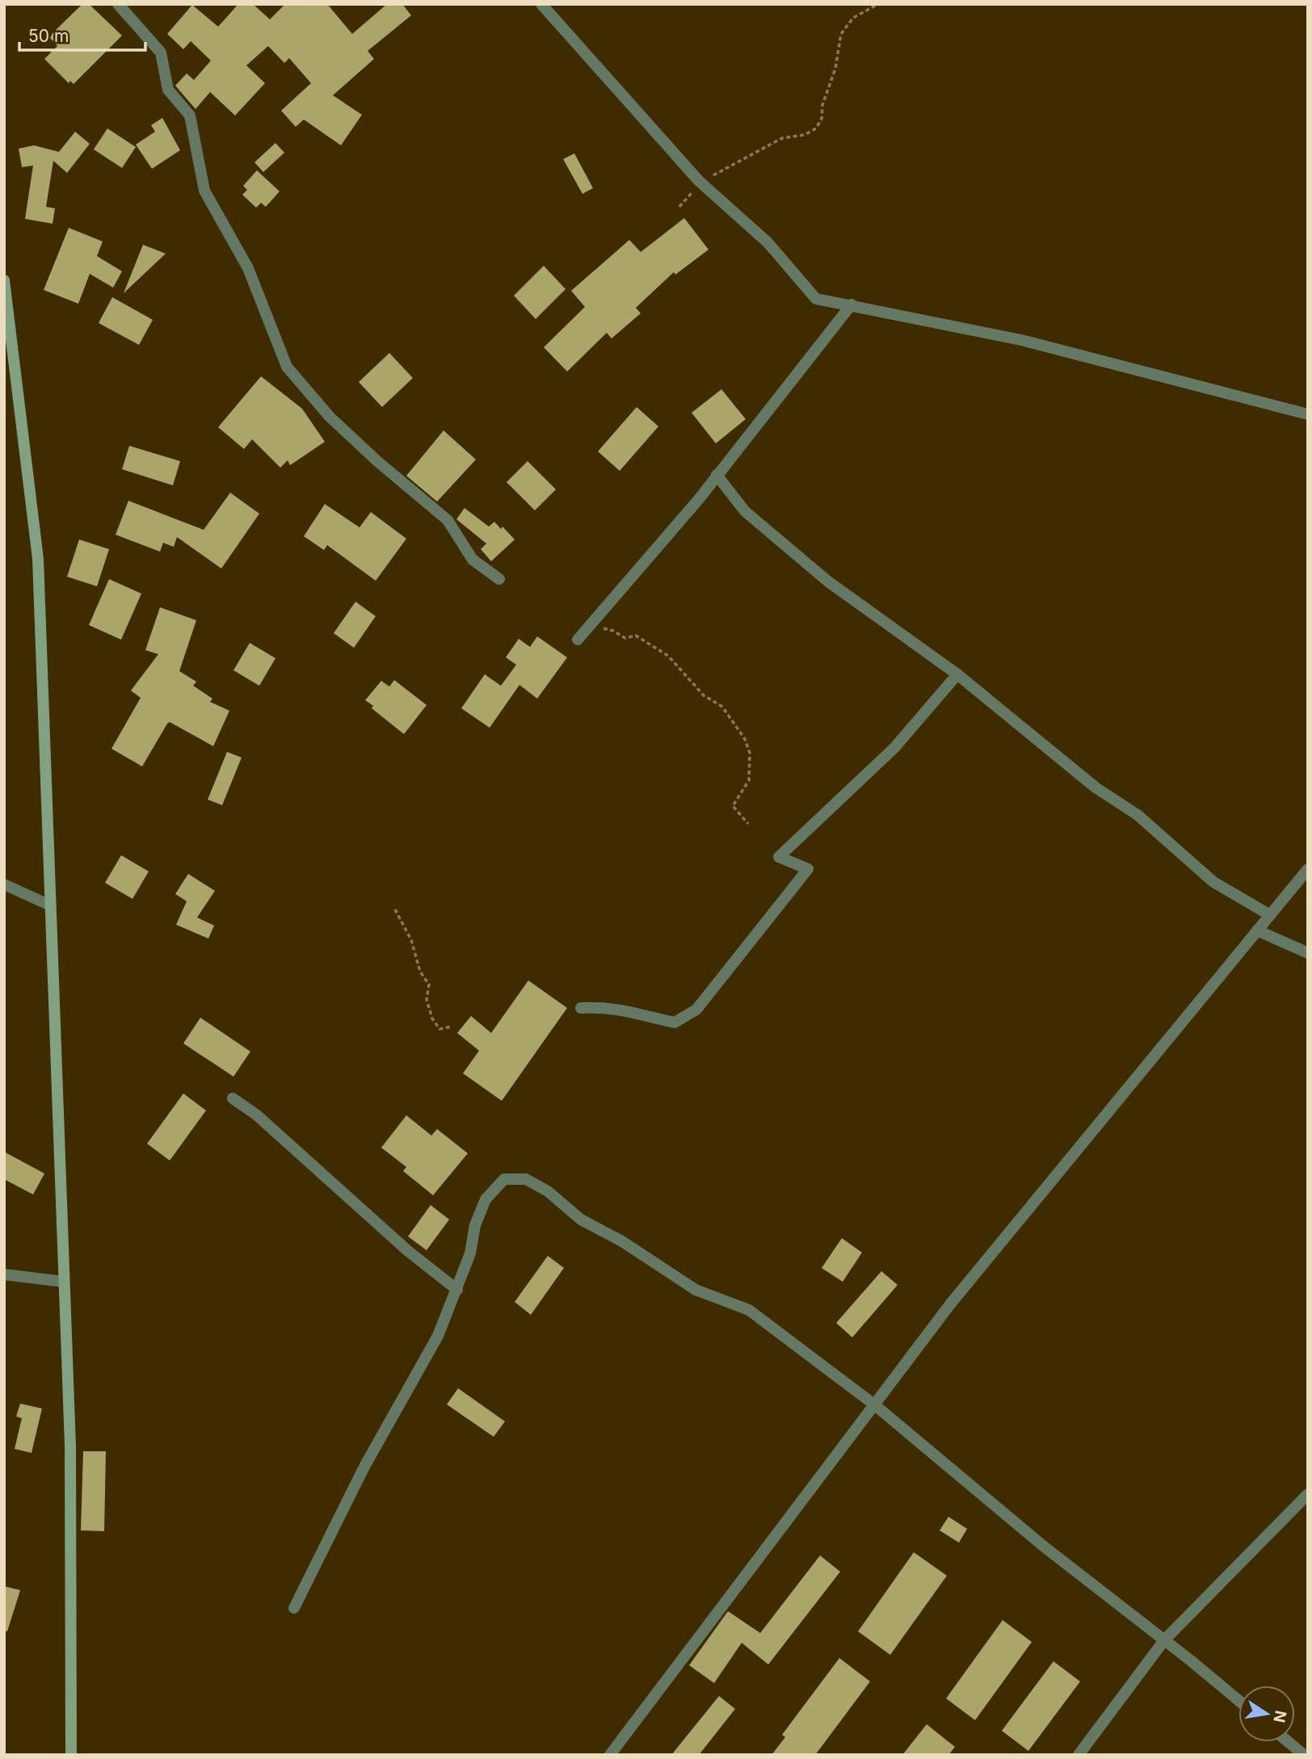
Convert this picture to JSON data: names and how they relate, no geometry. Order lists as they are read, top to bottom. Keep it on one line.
{"scale_bar":"50 m","north":"right"}
